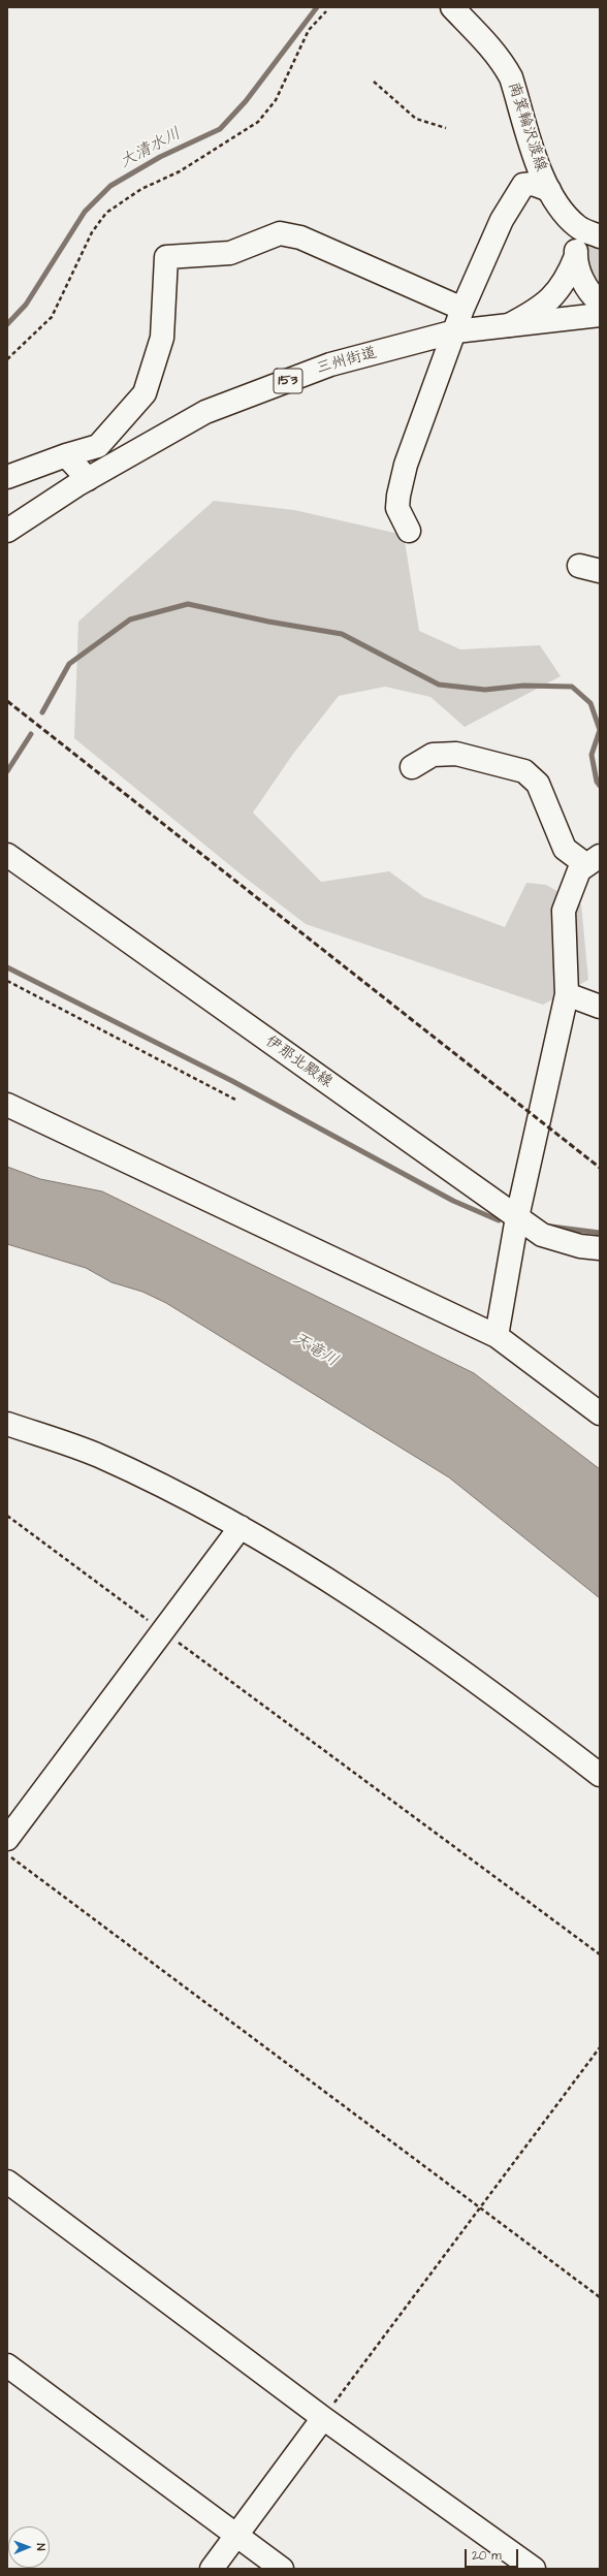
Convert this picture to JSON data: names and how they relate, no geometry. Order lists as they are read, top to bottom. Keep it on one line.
{"streets":{"main road":["南箕輪沢渡線","三州街道","153","伊那北殿線"]},"water":["大清水川","天竜川"],"scale_bar":"20 m","north":"right"}
